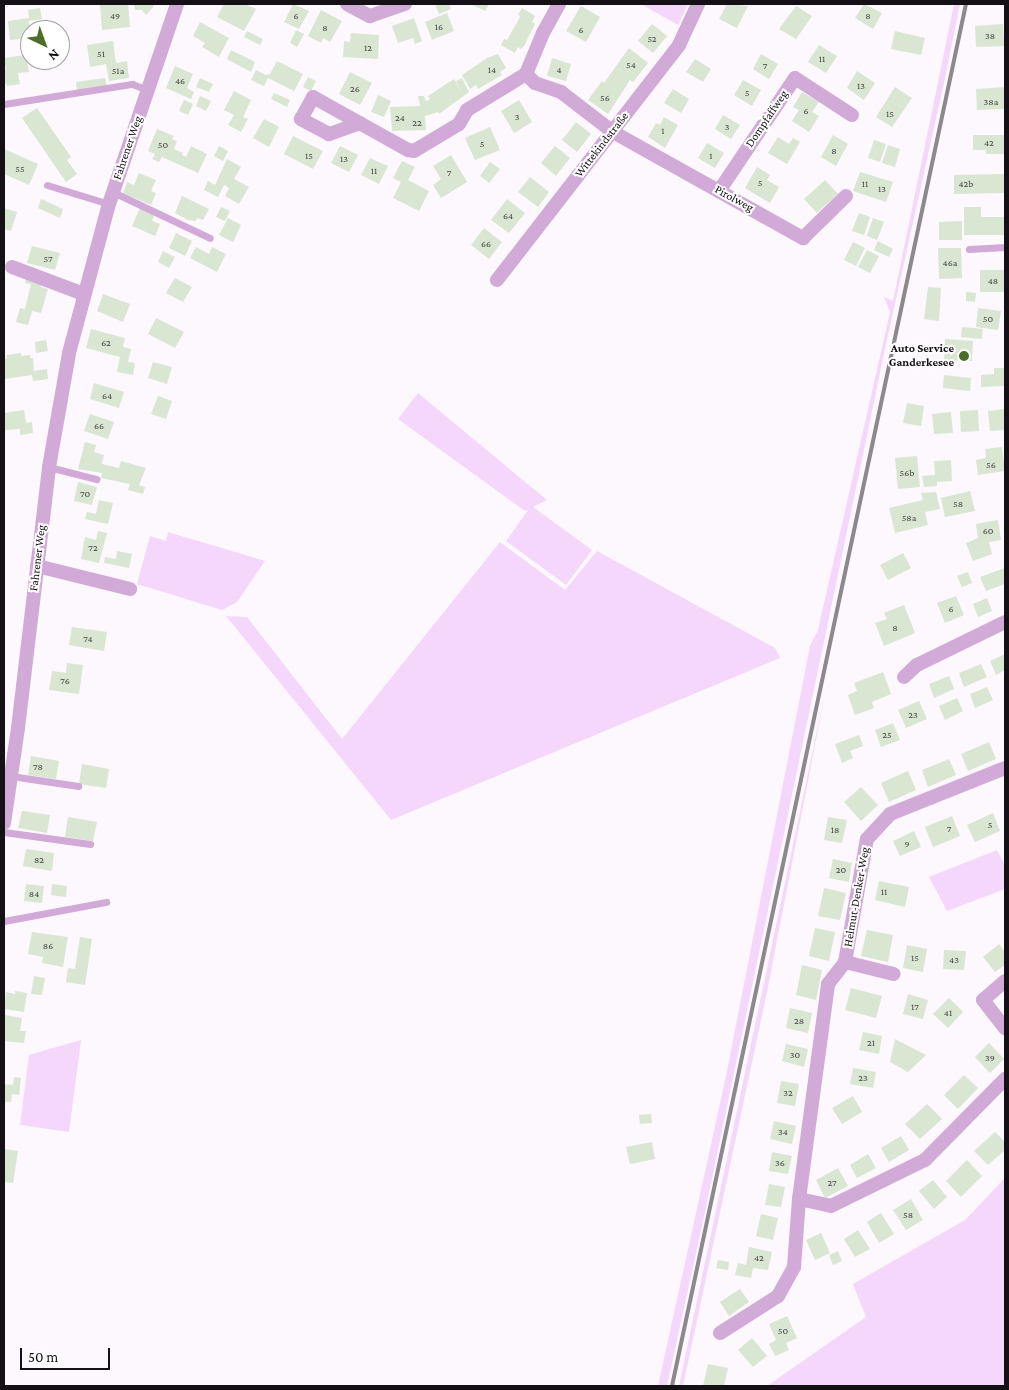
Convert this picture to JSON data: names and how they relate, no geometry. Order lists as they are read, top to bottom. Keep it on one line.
{"streets":{"street":["Dompfaffweg","Wittekindstraße","Fahrener Weg","Pirolweg","Helmut-Denker-Weg"]},"crossings":[["Dompfaffweg","Pirolweg"],["Wittekindstraße","Pirolweg"]],"places":["Auto Service Ganderkesee"],"house_numbers":["49","6","8","16","8","6","38","52","12","51","11","54","7","14","4","51a","46","13","26","5","56","38a","6","15","3","24","22","3","1","42","5","50","8","15","1","13","55","11","7","5","11","42b","13","64","66","57","46a","48","50","62","64","66","56","56b","70","58","58a","60","72","6","8","74","76","23","25","78","5","7","18","9","82","20","11","84","86","15","43","17","41","28","21","30","39","23","32","34","36","27","58","42","50"],"scale_bar":"50 m","north":"bottom right"}
